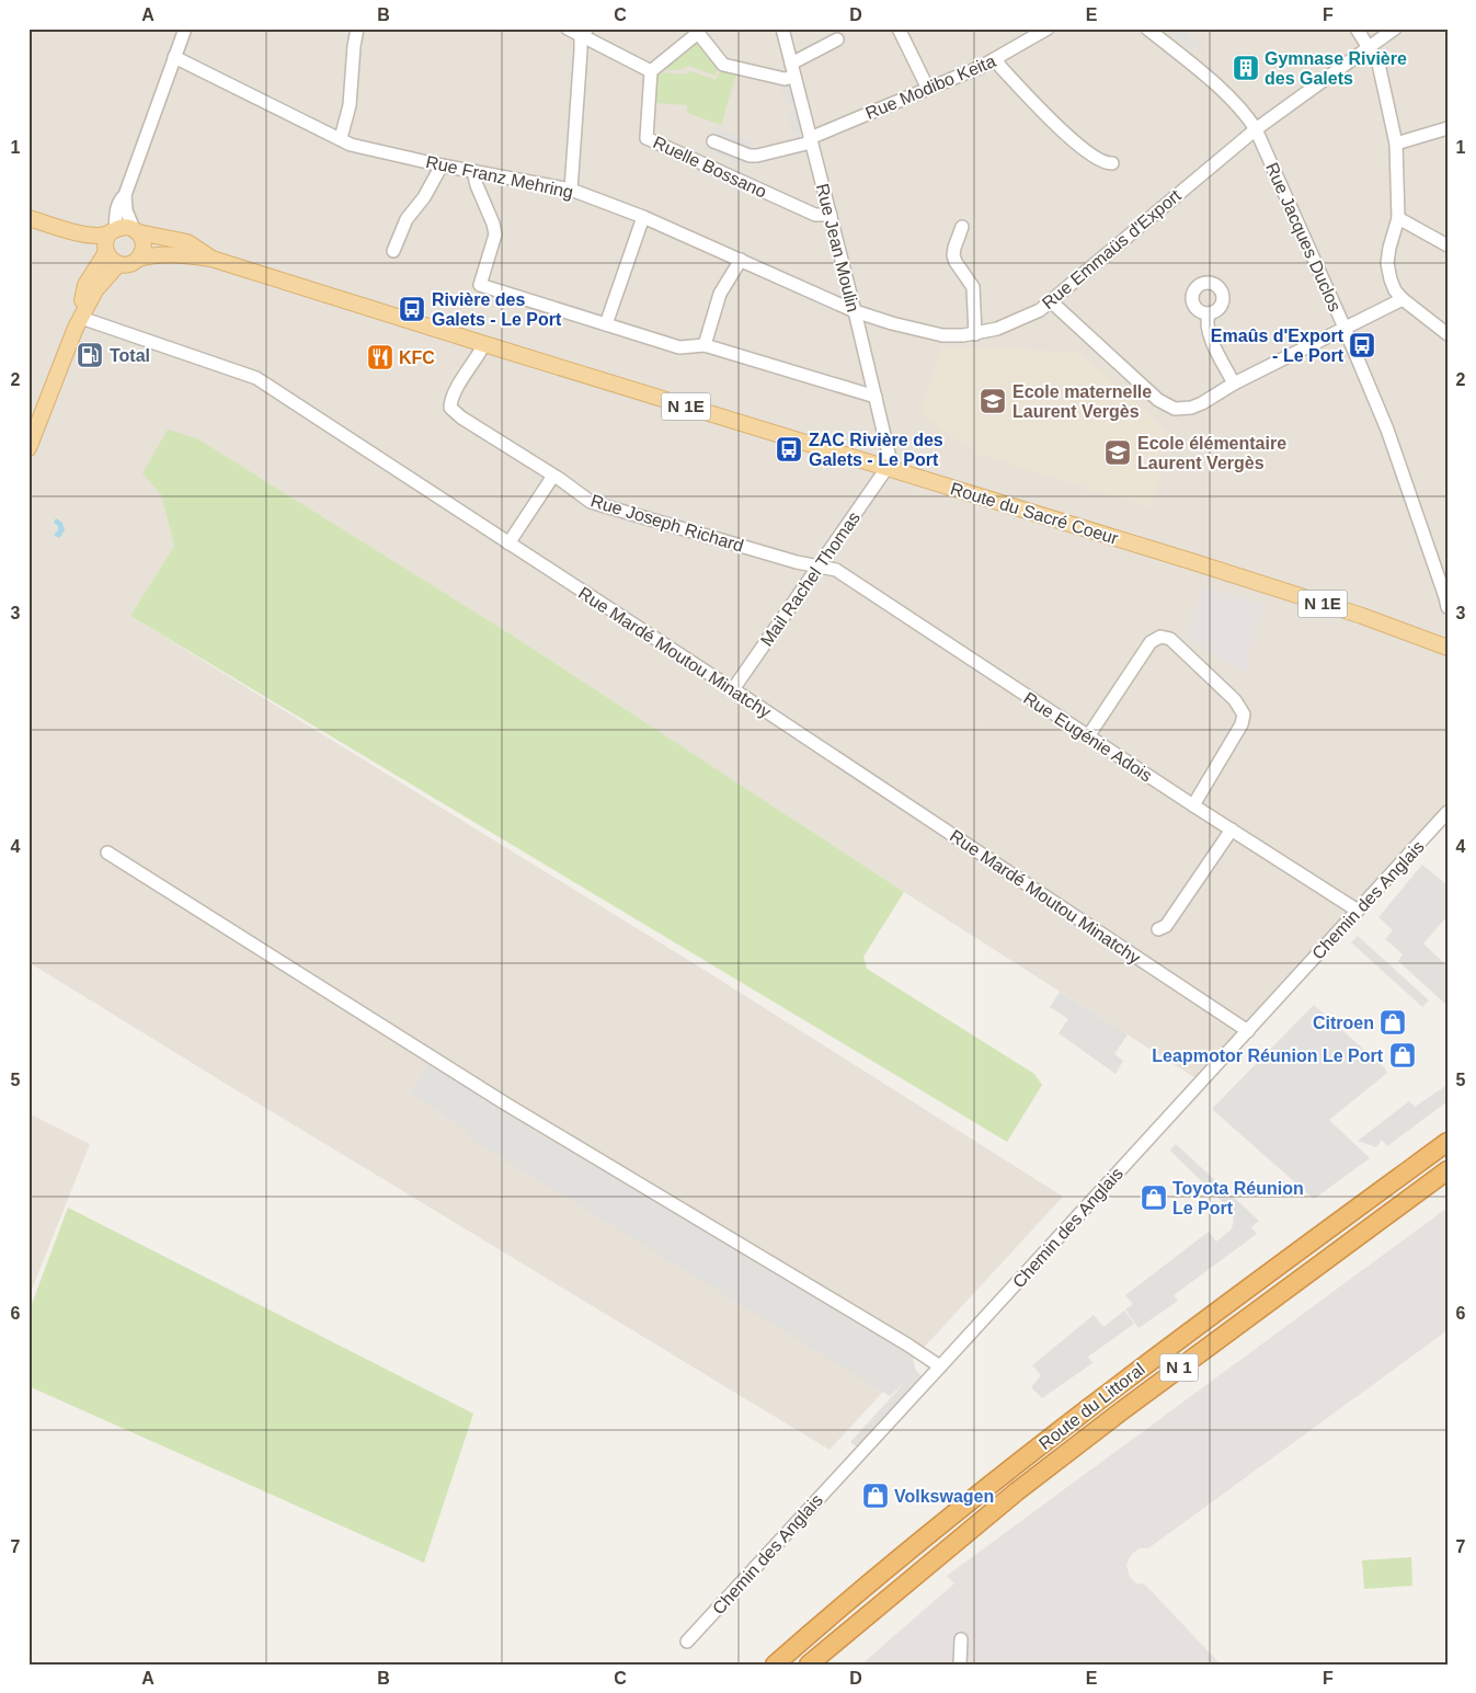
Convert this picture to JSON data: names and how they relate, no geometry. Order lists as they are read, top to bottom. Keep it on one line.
{"streets":{"highway":["N 1","Route du Littoral"],"main road":["N 1E","Route du Sacré Coeur"],"street":["Rue Modibo Keita","Ruelle Bossano","Rue Franz Mehring","Rue Jacques Duclos","Rue Jean Moulin","Rue Emmaüs d'Export","Rue Joseph Richard","Mail Rachel Thomas","Rue Mardé Moutou Minatchy","Rue Eugénie Adois","Chemin des Anglais"]},"crossings":[["Rue Modibo Keita","Rue Jean Moulin"],["Ruelle Bossano","Rue Jean Moulin"],["Rue Franz Mehring","Rue Jean Moulin"],["Rue Franz Mehring","Rue Emmaüs d'Export"],["Rue Jacques Duclos","Rue Emmaüs d'Export"],["Rue Jean Moulin","Rue Emmaüs d'Export"],["Rue Jean Moulin","Route du Sacré Coeur"],["Rue Jean Moulin","Mail Rachel Thomas"],["Route du Sacré Coeur","Rue Joseph Richard"],["Route du Sacré Coeur","Mail Rachel Thomas"],["Rue Joseph Richard","Mail Rachel Thomas"],["Rue Joseph Richard","Rue Eugénie Adois"],["Mail Rachel Thomas","Rue Mardé Moutou Minatchy"],["Mail Rachel Thomas","Rue Eugénie Adois"],["Rue Mardé Moutou Minatchy","Chemin des Anglais"],["Rue Eugénie Adois","Chemin des Anglais"]],"places":{"building":["Gymnase Rivière des Galets"],"bus stop":["Rivière des Galets - Le Port","Emaûs d'Export - Le Port","ZAC Rivière des Galets - Le Port"],"fuel station":["Total"],"restaurant":["KFC"],"school or university":["Ecole maternelle Laurent Vergès","Ecole élémentaire Laurent Vergès"],"shop":["Citroen","Leapmotor Réunion Le Port","Toyota Réunion Le Port","Volkswagen"]},"grid":{"columns":["A","B","C","D","E","F"],"rows":["1","2","3","4","5","6","7"]}}
